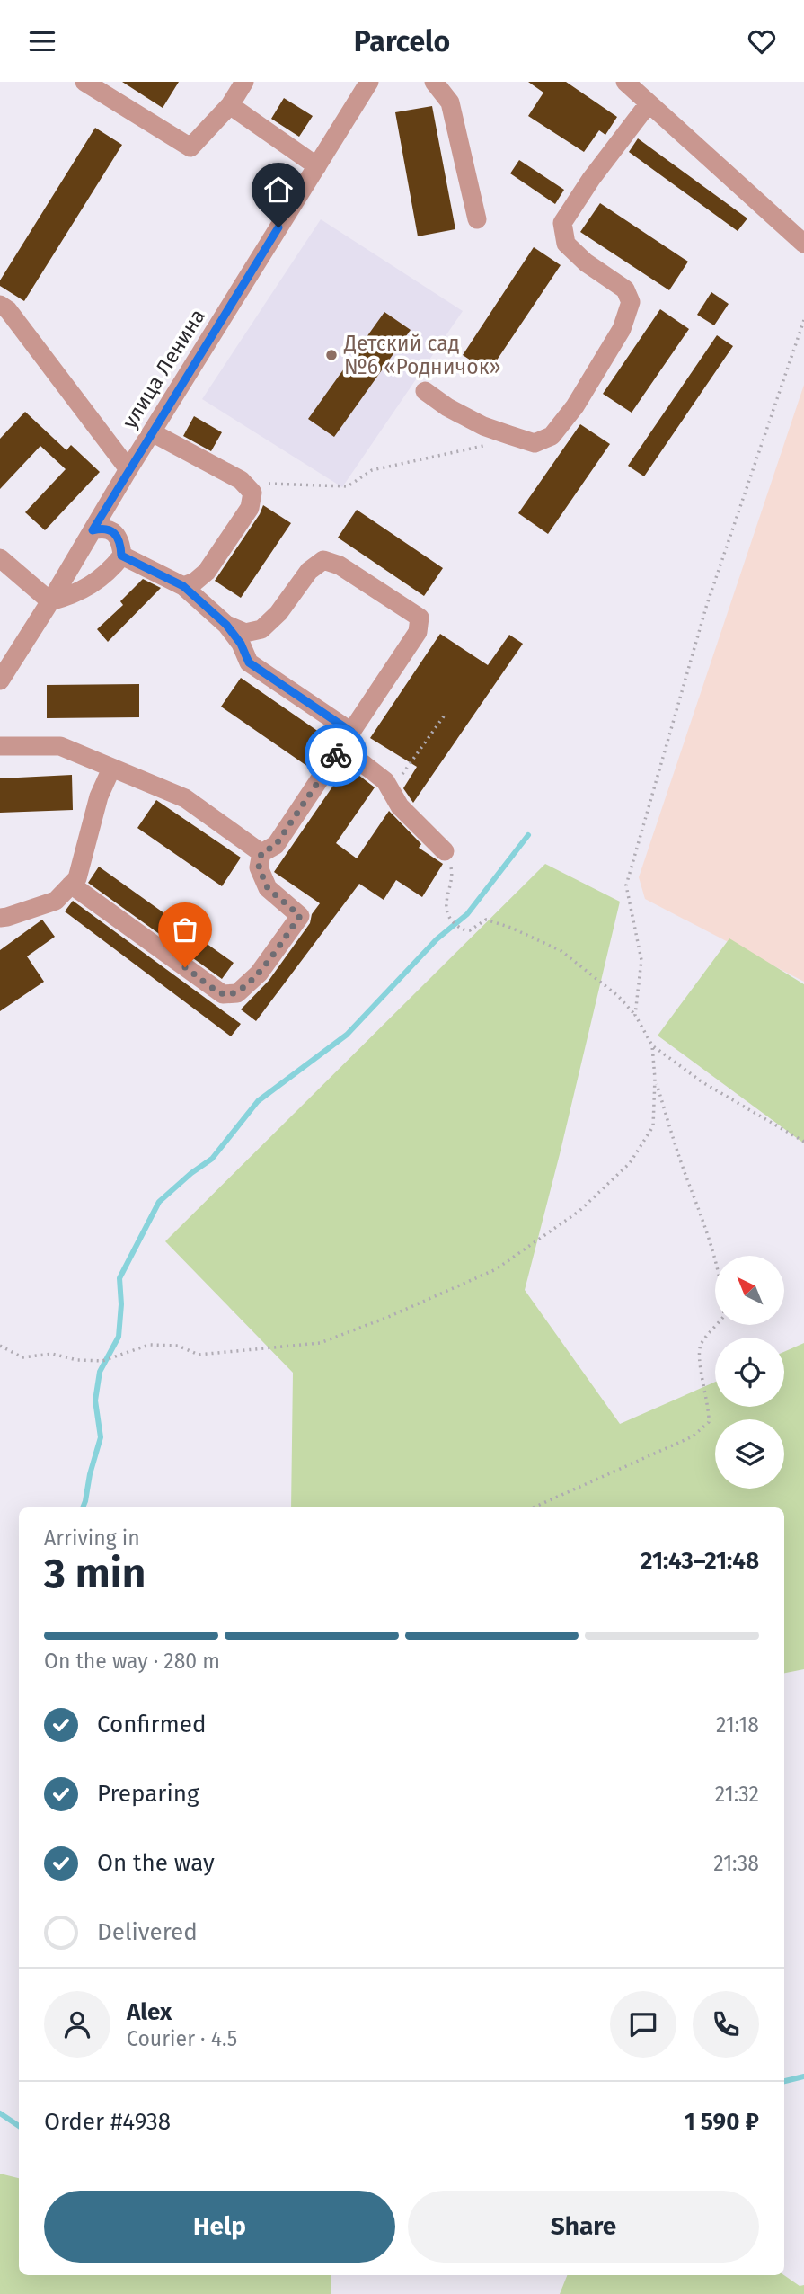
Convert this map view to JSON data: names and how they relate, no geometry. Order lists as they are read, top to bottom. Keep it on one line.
{"streets":{"street":["улица Ленина"]},"places":["Детский сад №6 «Родничок»"],"north":"top left","page":{"header":"Parcelo","heading":["3 min","Arriving in","21:43–21:48"],"panel":["Alex","Courier · 4.5","Order #4938","1 590 ₽"],"bar":"On the way · 280 m","list":[["Confirmed","21:18"],["Preparing","21:32"],["On the way","21:38"],"Delivered"],"buttons":["Help","Share"]}}
